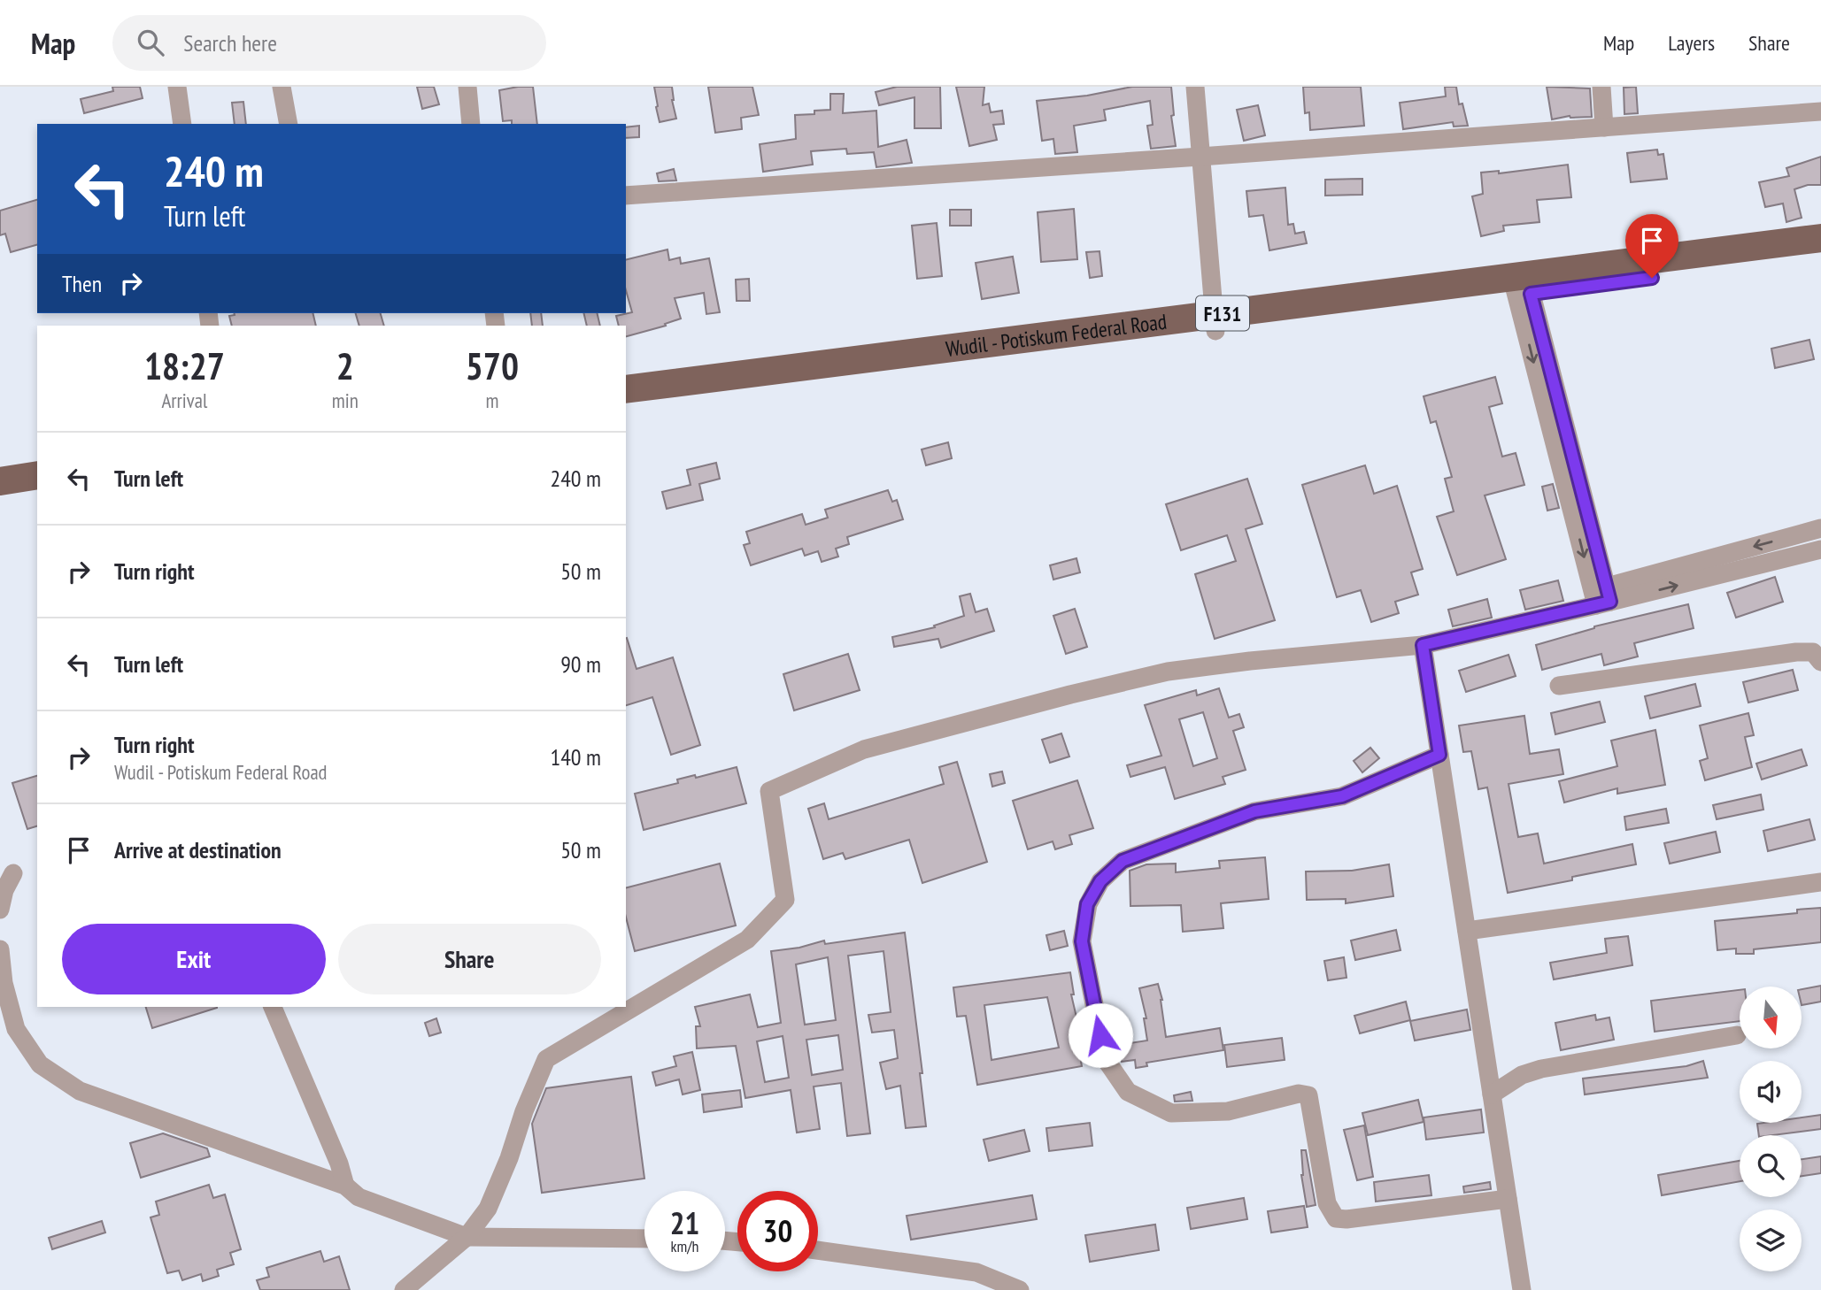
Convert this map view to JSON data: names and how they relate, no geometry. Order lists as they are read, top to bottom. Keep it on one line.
{"streets":{"main road":["F131","Wudil - Potiskum Federal Road"]},"north":"bottom","page":{"header":"Map","search":"Search here","nav":["Map","Layers","Share"],"turn":["240 m","Turn left"],"then":"Then","eta":["18:27","Arrival","2","min","570","m"],"list":[{"name":"Turn left","value":"240 m"},{"name":"Turn right","value":"50 m"},{"name":"Turn left","value":"90 m"},{"name":"Turn right","note":"Wudil - Potiskum Federal Road","value":"140 m"},{"name":"Arrive at destination","value":"50 m"}],"buttons":["Exit","Share"],"speed":"21 km/h","limit":"30"}}
